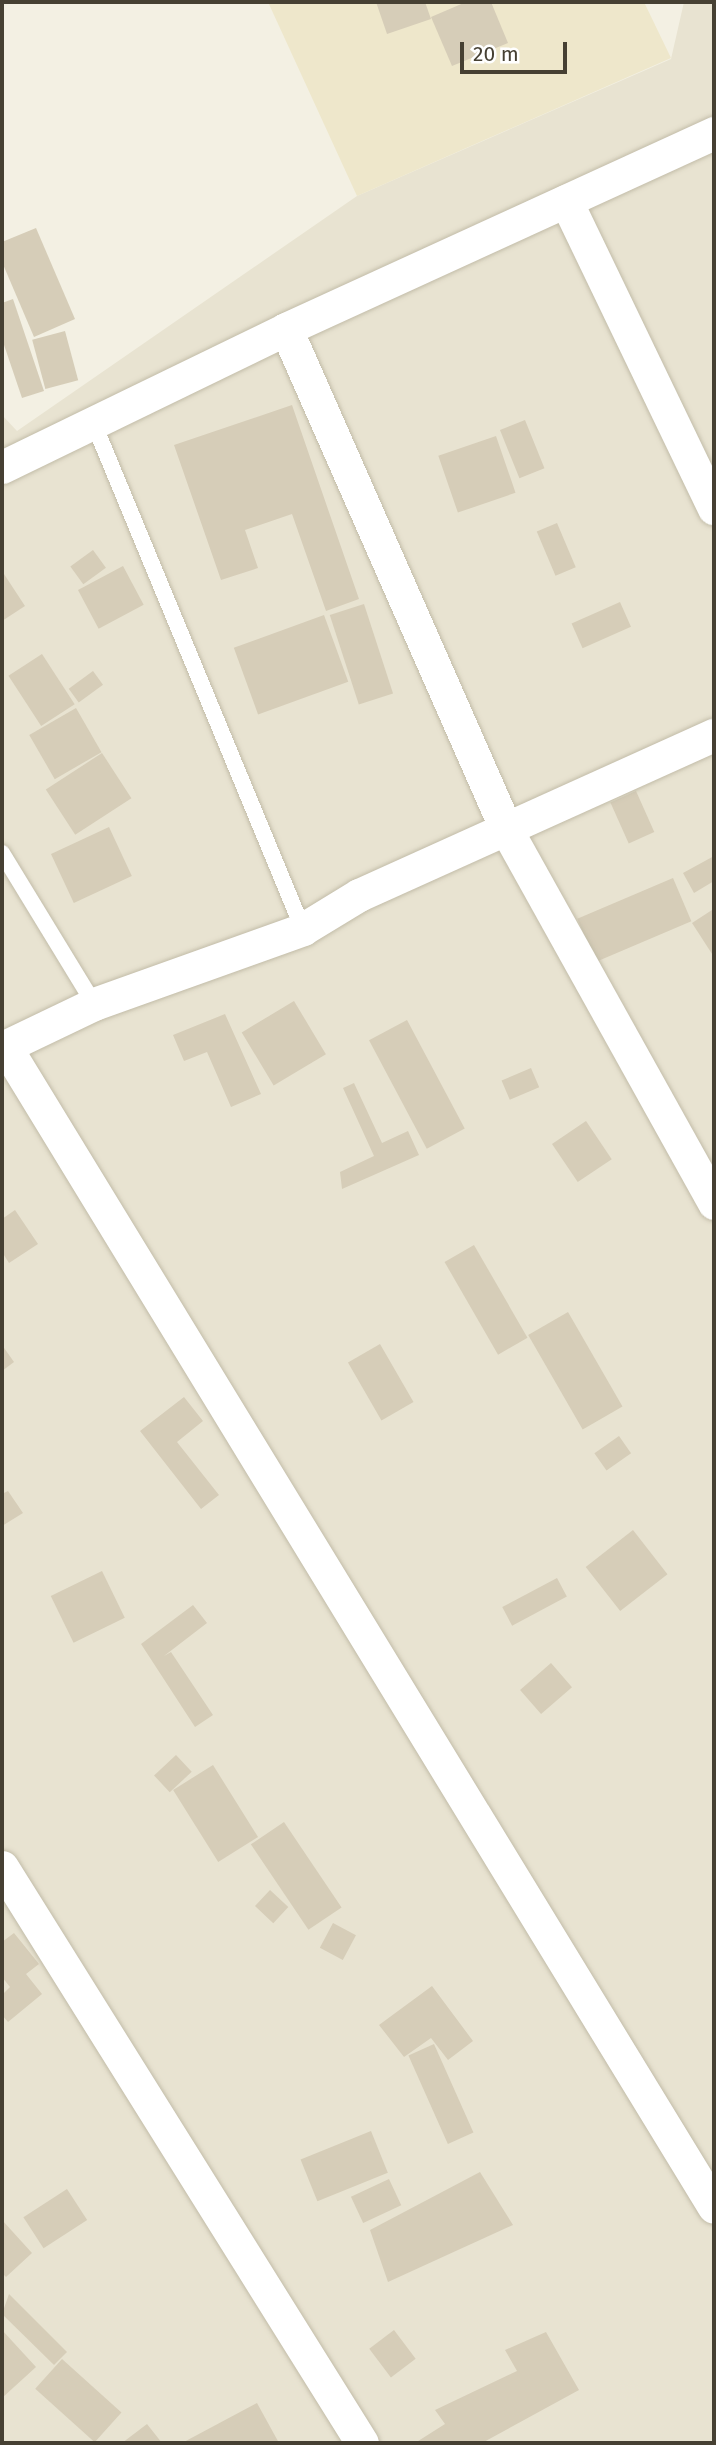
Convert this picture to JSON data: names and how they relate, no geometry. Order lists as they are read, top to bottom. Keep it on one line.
{"scale_bar":"20 m"}
